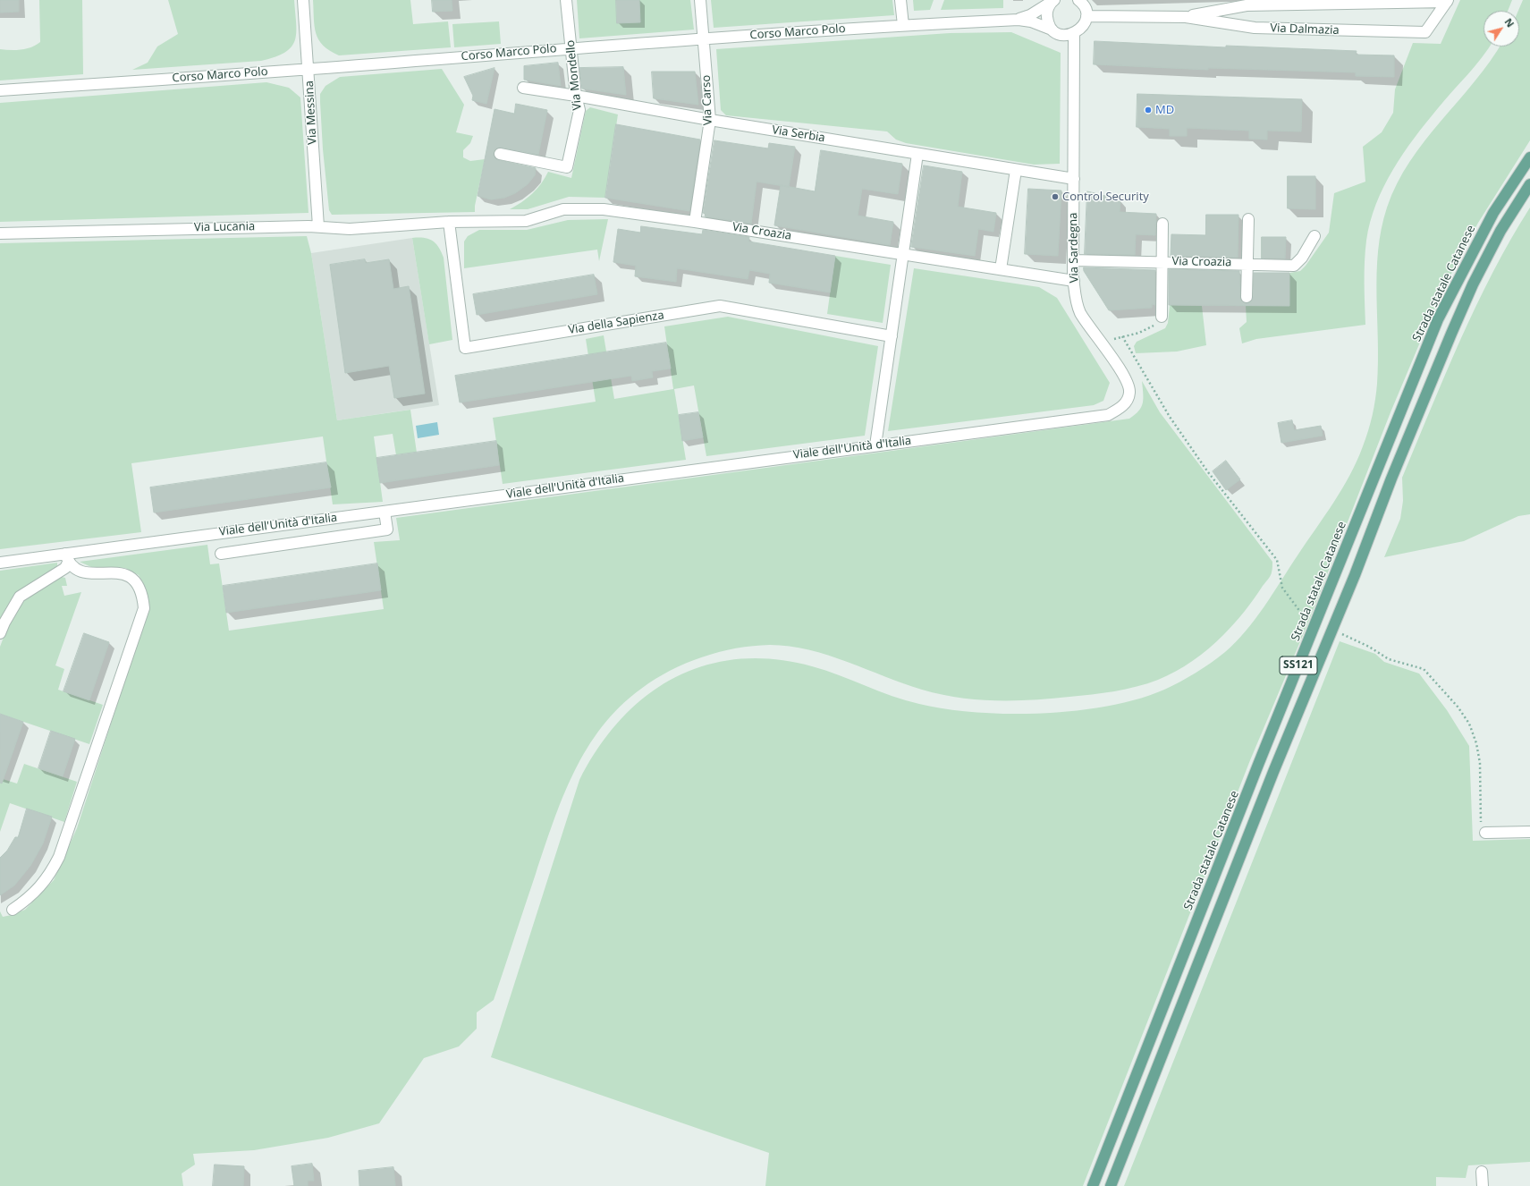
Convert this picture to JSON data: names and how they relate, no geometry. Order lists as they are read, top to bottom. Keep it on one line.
{"streets":{"main road":["Strada statale Catanese","SS121"],"street":["Via Dalmazia","Corso Marco Polo","Via Mondello","Via Carso","Via Messina","Via Serbia","Via Lucania","Via Croazia","Via Sardegna","Via della Sapienza","Viale dell'Unità d'Italia"]},"crossings":[["Corso Marco Polo","Via Mondello"],["Corso Marco Polo","Via Carso"],["Corso Marco Polo","Via Messina"],["Via Mondello","Via Serbia"],["Via Carso","Via Serbia"],["Via Carso","Via Croazia"],["Via Messina","Via Lucania"],["Via Serbia","Via Sardegna"],["Via Lucania","Via Croazia"],["Via Lucania","Via della Sapienza"],["Via Croazia","Via Sardegna"],["Via Croazia","Via della Sapienza"],["Via Sardegna","Viale dell'Unità d'Italia"]],"places":["MD","Control Security"],"north":"top right"}
